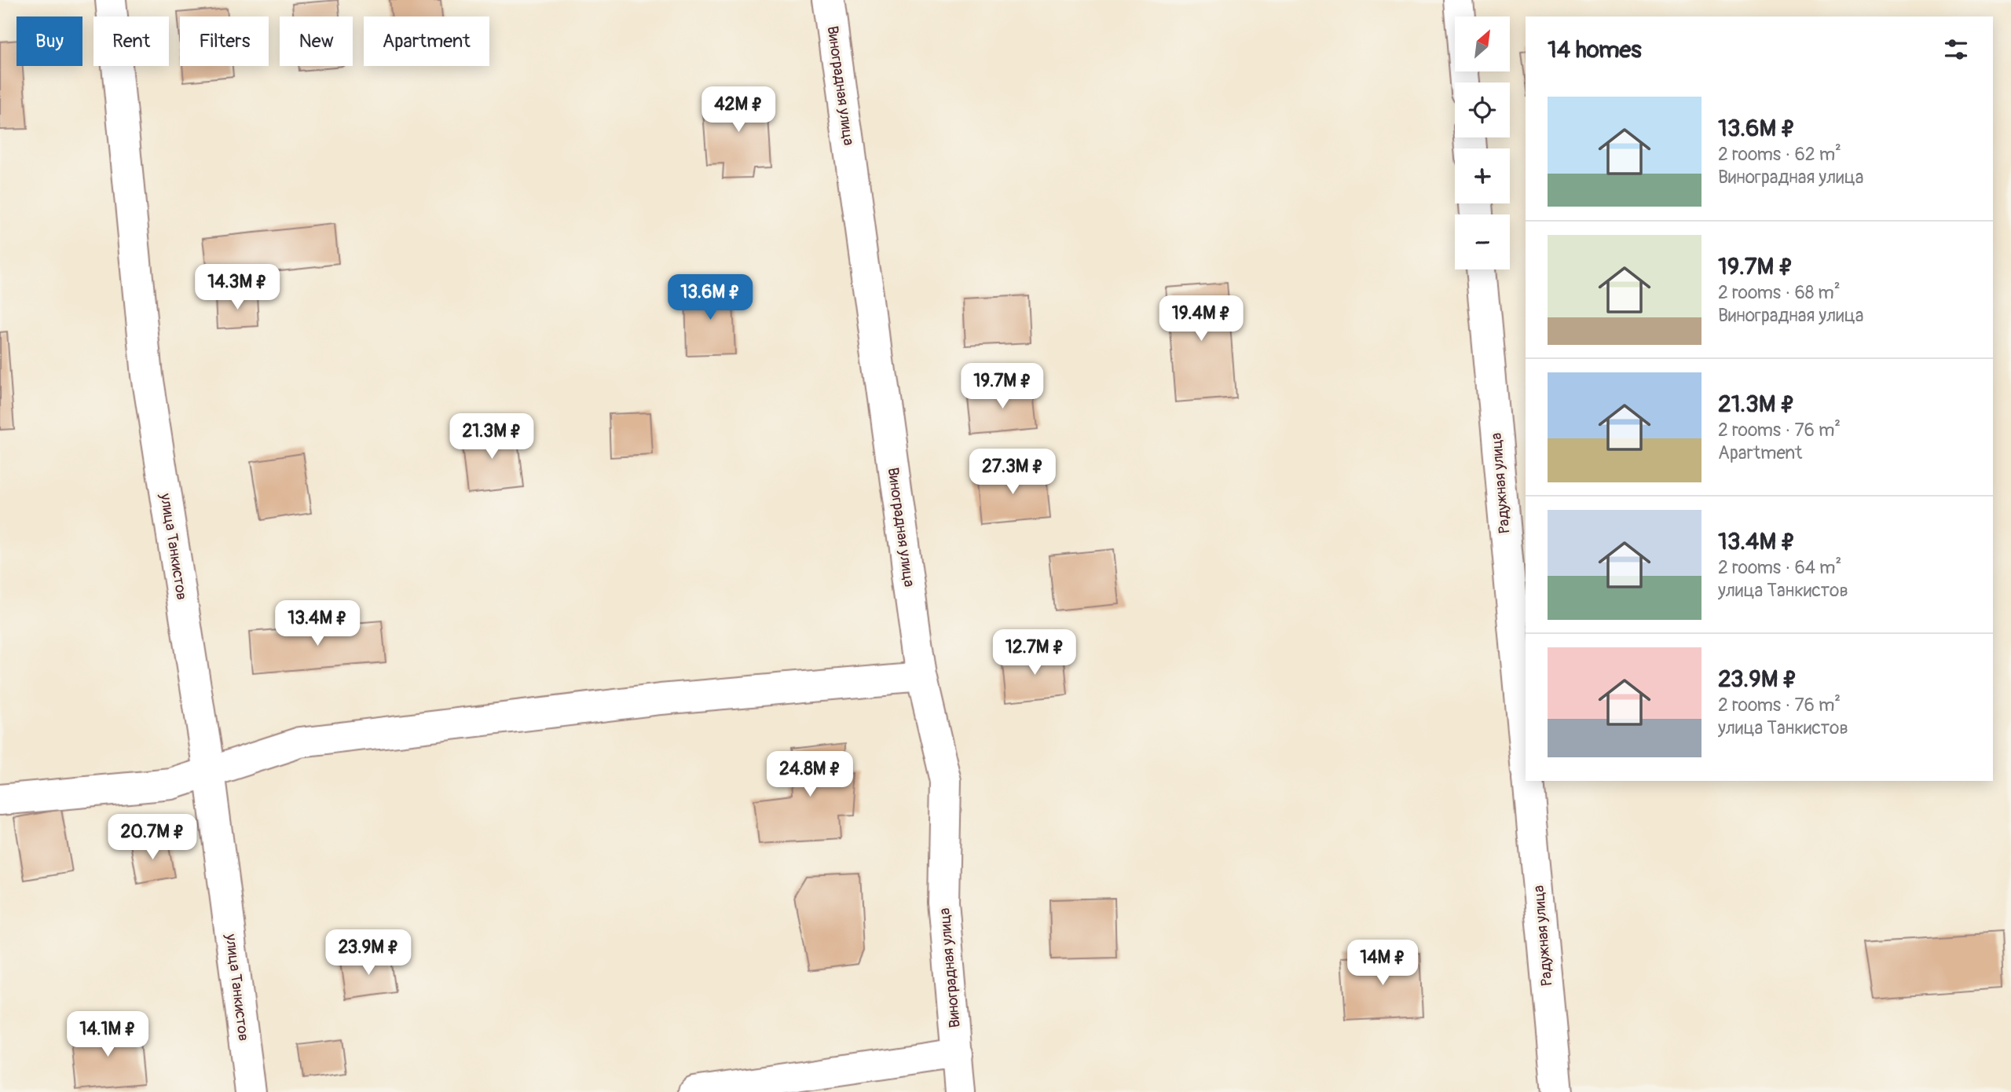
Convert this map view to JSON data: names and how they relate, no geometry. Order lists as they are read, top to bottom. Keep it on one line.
{"streets":{"street":["Виноградная улица","Радужная улица","улица Танкистов"]},"north":"top right","page":{"map_buttons":["+","−"],"chip":["Buy","Rent","Filters","New","Apartment"],"heading":"14 homes","list":[{"name":"13.6M ₽","note":"2 rooms · 62 m² · Виноградная улица"},{"name":"19.7M ₽","note":"2 rooms · 68 m² · Виноградная улица"},{"name":"21.3M ₽","note":"2 rooms · 76 m² · Apartment"},{"name":"13.4M ₽","note":"2 rooms · 64 m² · улица Танкистов"},{"name":"23.9M ₽","note":"2 rooms · 76 m² · улица Танкистов"}],"price":["42M ₽","14.3M ₽","13.6M ₽","19.4M ₽","19.7M ₽","21.3M ₽","27.3M ₽","13.4M ₽","12.7M ₽","24.8M ₽","20.7M ₽","23.9M ₽","14M ₽","14.1M ₽"]}}
